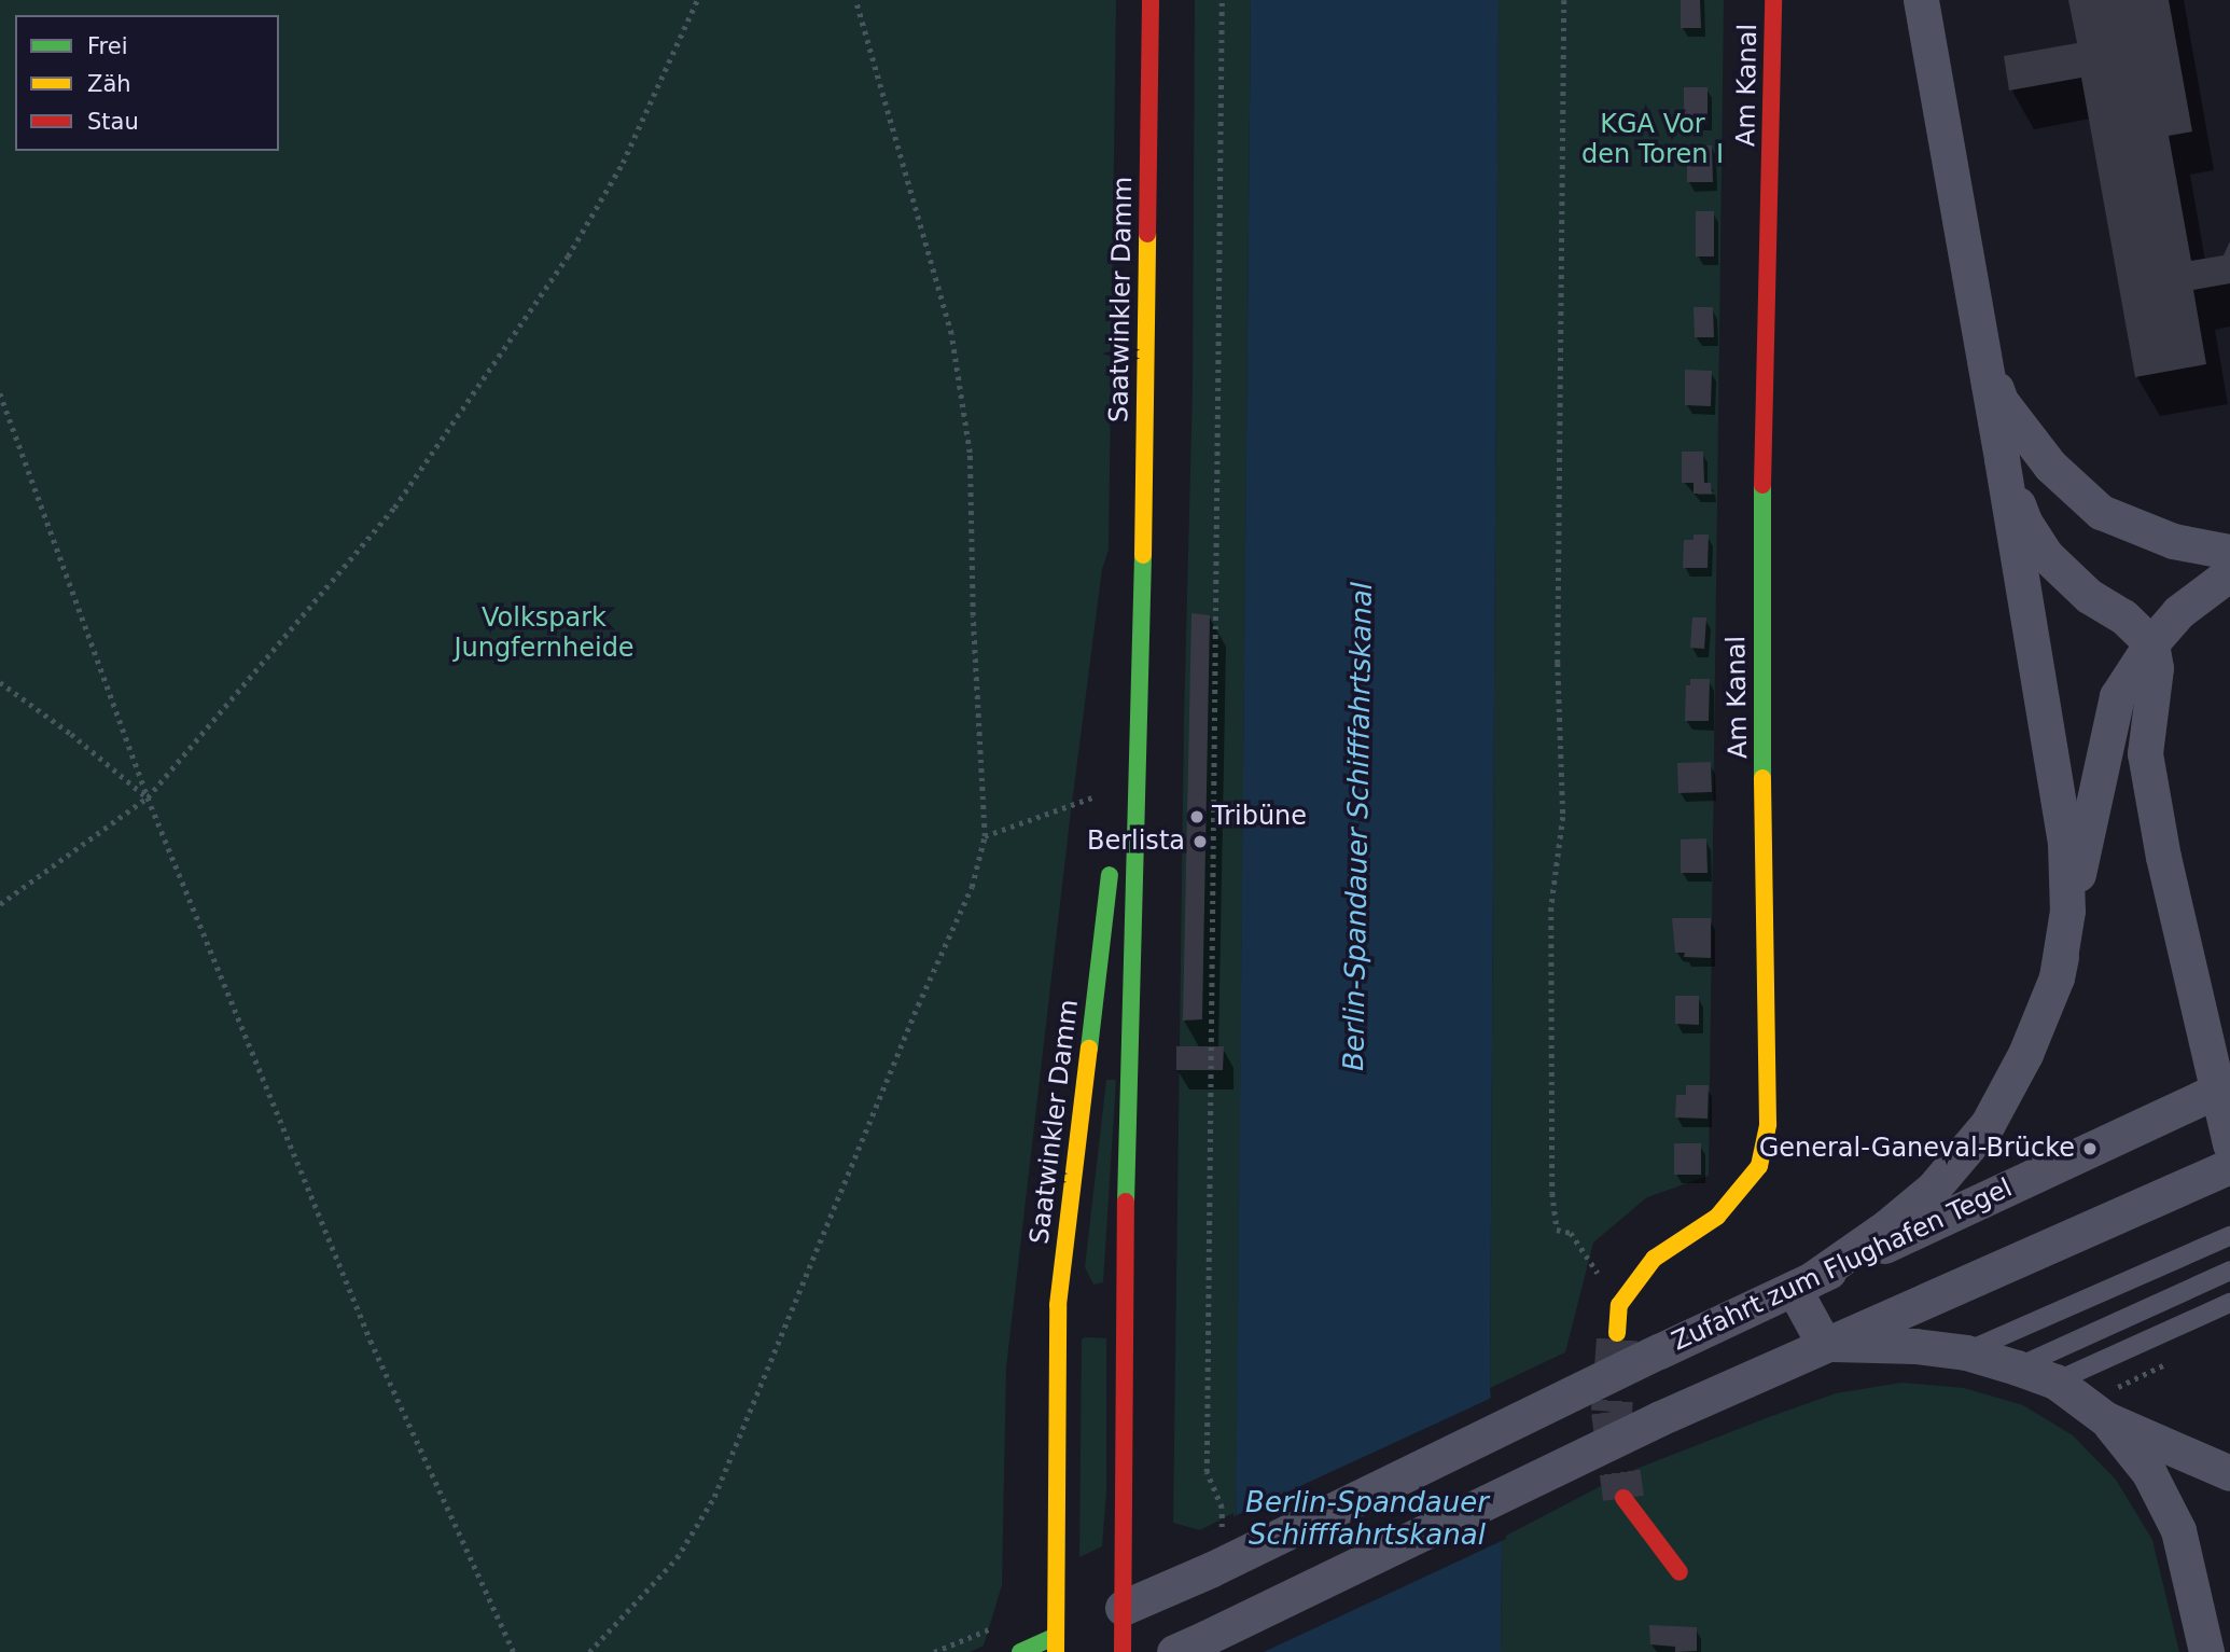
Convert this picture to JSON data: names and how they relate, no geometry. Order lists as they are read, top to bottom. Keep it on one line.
{"streets":{"main road":["Am Kanal","Saatwinkler Damm"],"street":["Zufahrt zum Flughafen Tegel"]},"water":["Berlin-Spandauer Schifffahrtskanal"],"parks":["KGA Vor den Toren I","Volkspark Jungfernheide"],"places":["Tribüne","Berlista","General-Ganeval-Brücke"],"legend":["Frei","Zäh","Stau"]}
